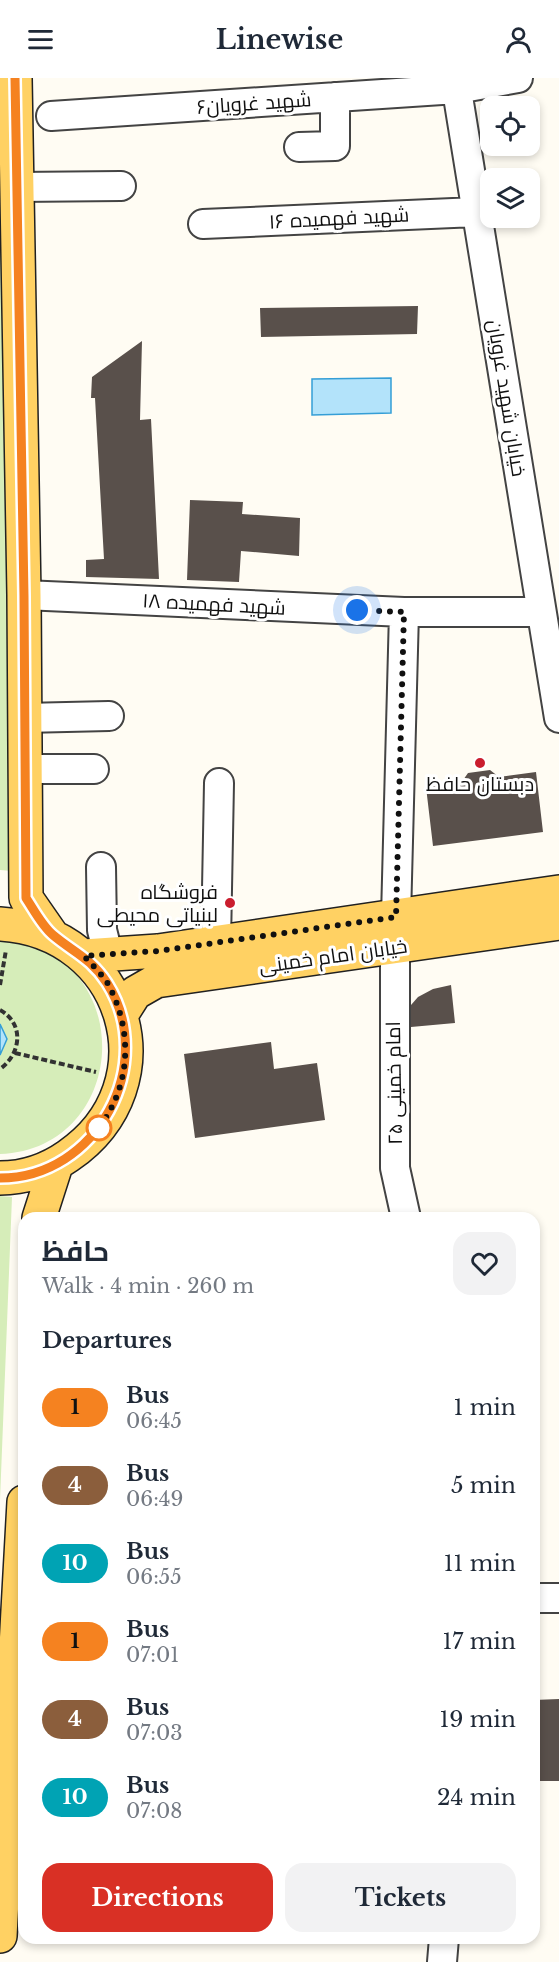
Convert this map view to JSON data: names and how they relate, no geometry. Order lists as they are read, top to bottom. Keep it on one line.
{"streets":{"main road":["خیابان امام خمینی"],"street":["شهید غرویان۶","شهید فهمیده ۱۶","خیابان شهید غرویان","شهید فهمیده ۱۸","امام خمینی ۲۵"]},"crossings":[["شهید غرویان۶","خیابان شهید غرویان"],["شهید فهمیده ۱۶","خیابان شهید غرویان"],["خیابان شهید غرویان","شهید فهمیده ۱۸"],["شهید فهمیده ۱۸","امام خمینی ۲۵"],["خیابان امام خمینی","امام خمینی ۲۵"]],"places":["دبستان حافظ","فروشگاه لبنیاتی محیطی"],"lines":["bus line 1"],"page":{"header":"Linewise","heading":[["حافظ","Walk · 4 min · 260 m"],"Departures"],"list":[{"mark":"1","name":"Bus","note":"06:45","value":"1 min"},{"mark":"4","name":"Bus","note":"06:49","value":"5 min"},{"mark":"10","name":"Bus","note":"06:55","value":"11 min"},{"mark":"1","name":"Bus","note":"07:01","value":"17 min"},{"mark":"4","name":"Bus","note":"07:03","value":"19 min"},{"mark":"10","name":"Bus","note":"07:08","value":"24 min"}],"buttons":["Directions","Tickets"]}}
